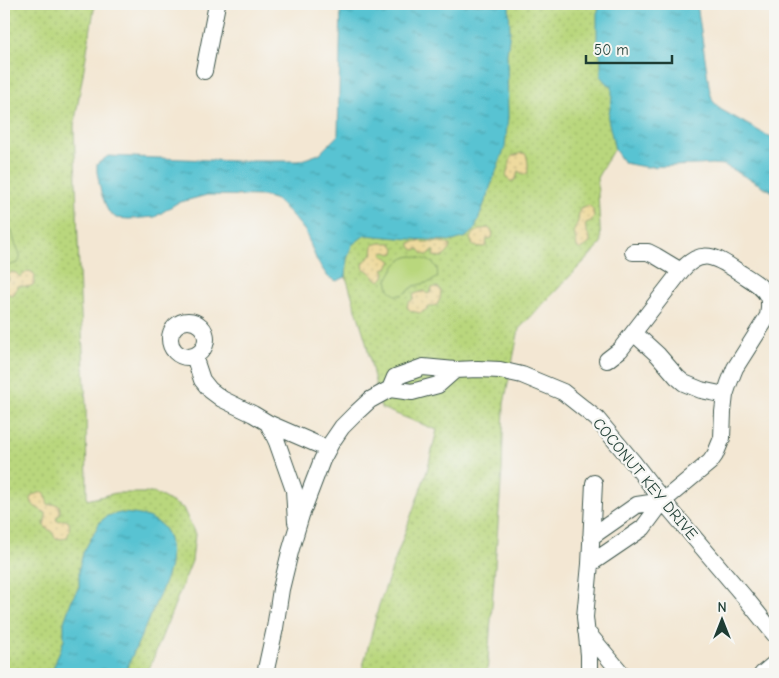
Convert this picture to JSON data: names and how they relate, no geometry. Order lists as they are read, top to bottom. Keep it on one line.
{"streets":{"street":["COCONUT KEY DRIVE"]},"scale_bar":"50 m","north":"top"}
